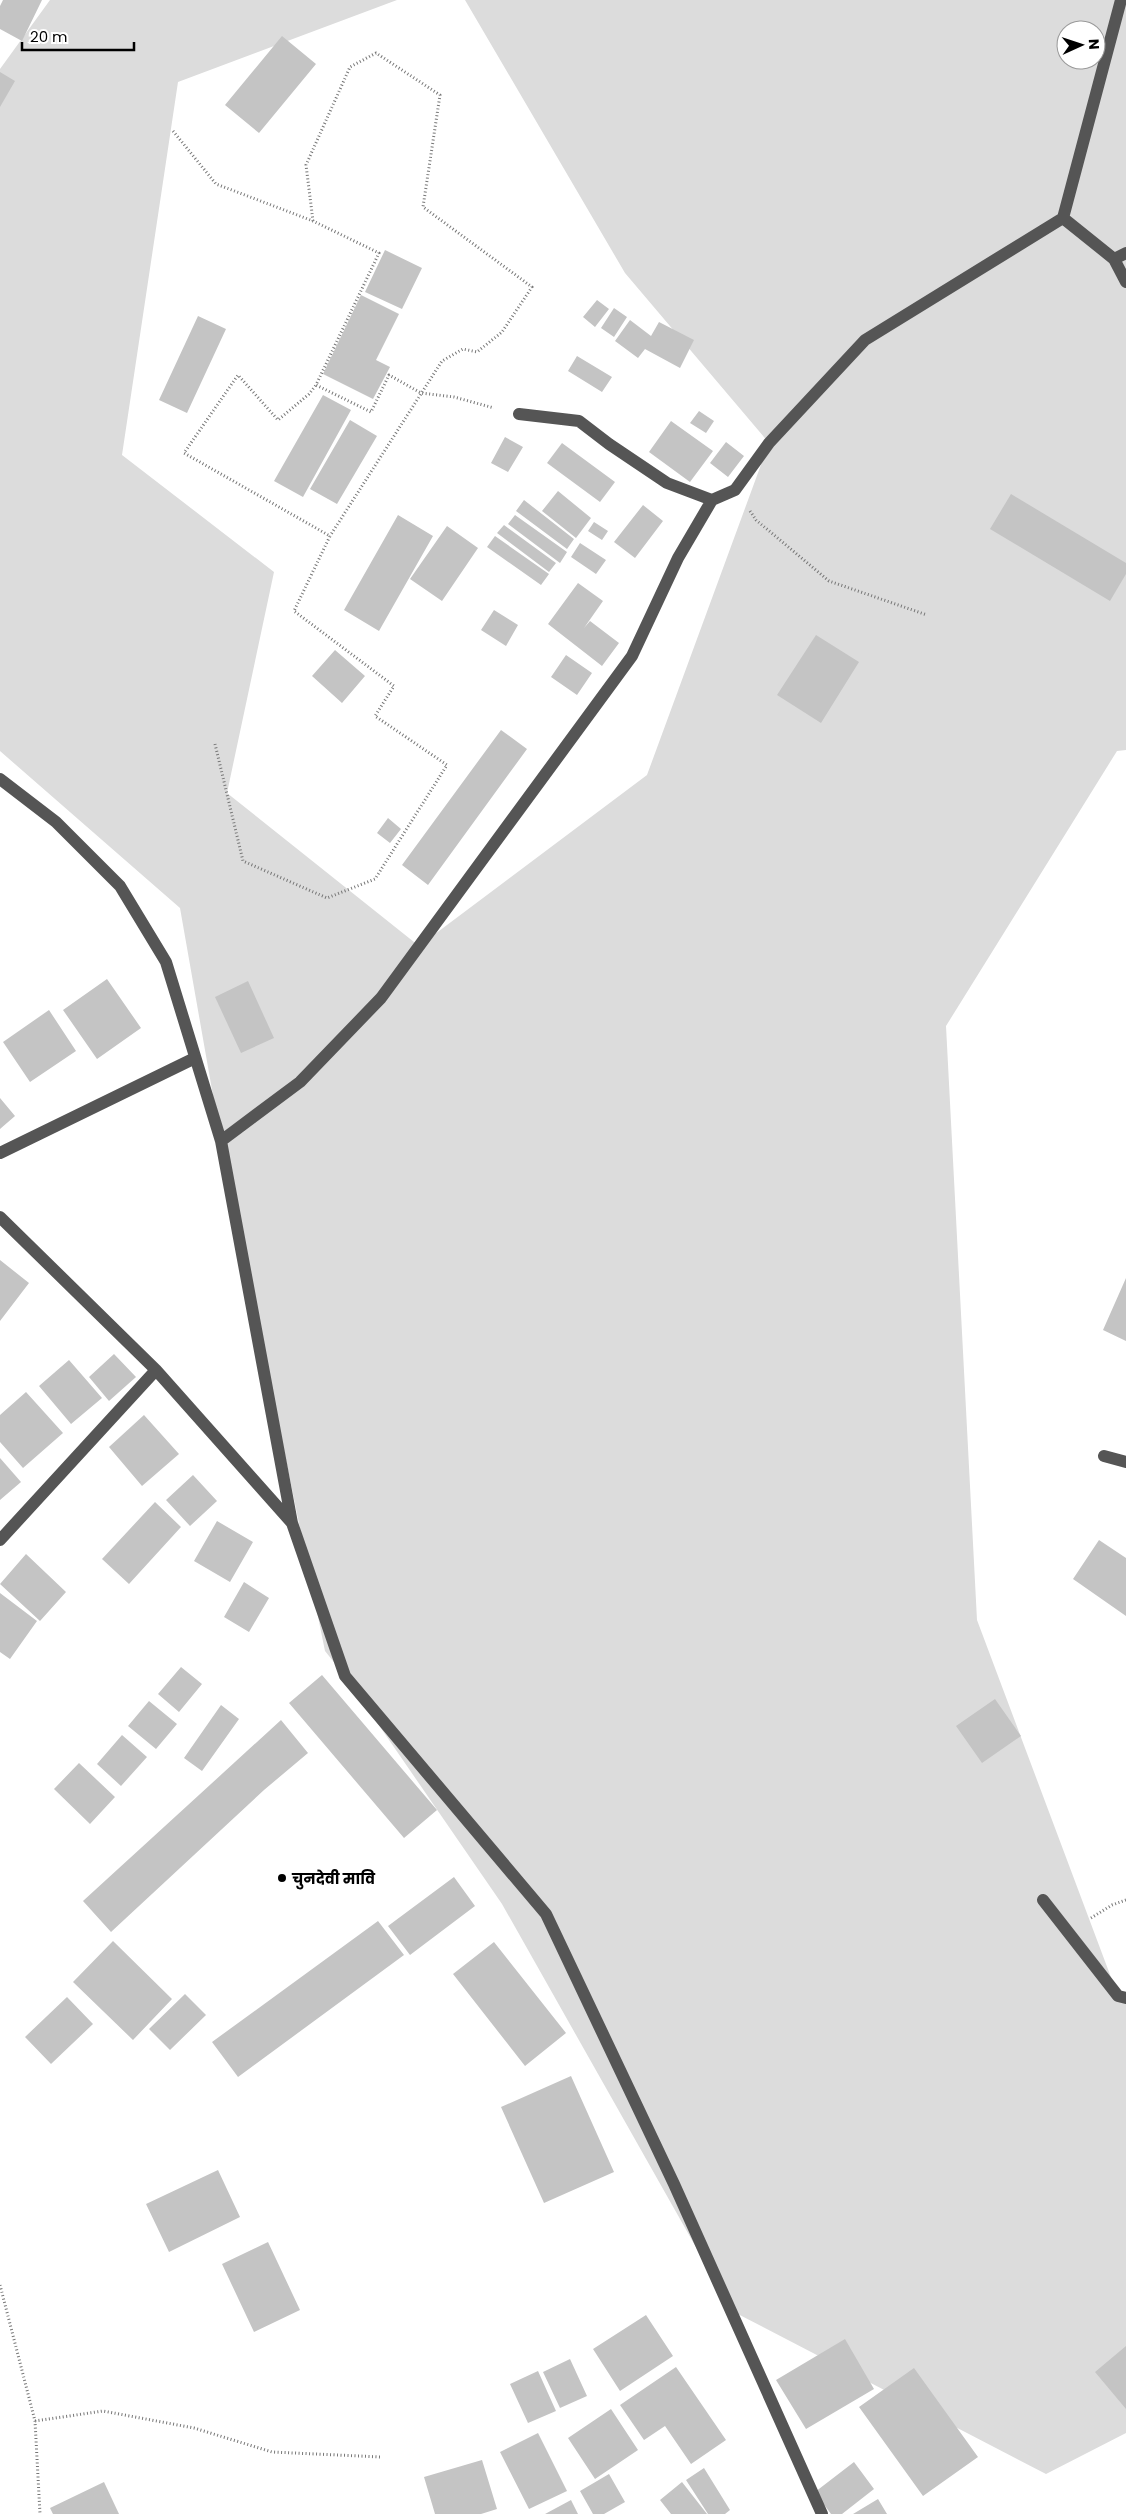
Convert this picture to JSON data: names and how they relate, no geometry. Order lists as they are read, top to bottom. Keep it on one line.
{"places":["चुनदेवी मावि"],"scale_bar":"20 m","north":"right"}
